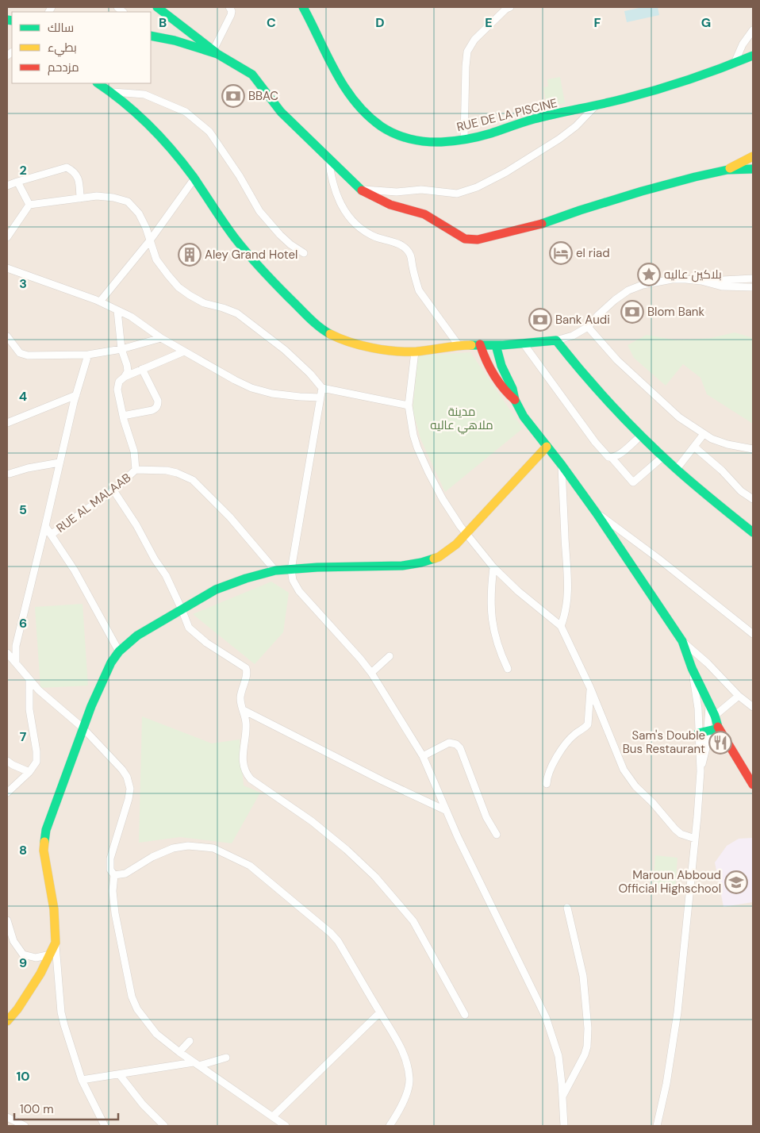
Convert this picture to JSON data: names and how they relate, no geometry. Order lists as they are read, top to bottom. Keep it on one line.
{"streets":{"main road":["RUE DE LA PISCINE"],"street":["RUE AL MALAAB"]},"parks":["مدينة ملاهي عاليه"],"places":{"bank":["BBAC","Blom Bank","Bank Audi"],"hotel":["el riad"],"building":["Aley Grand Hotel"],"place":["بلاكين عاليه"],"restaurant":["Sam's Double Bus Restaurant"],"school or university":["Maroun Abboud Official Highschool"]},"legend":["سالك","بطيء","مزدحم"],"scale_bar":"100 m","grid":{"columns":["B","C","D","E","F","G"],"rows":["2","3","4","5","6","7","8","9","10"]}}
